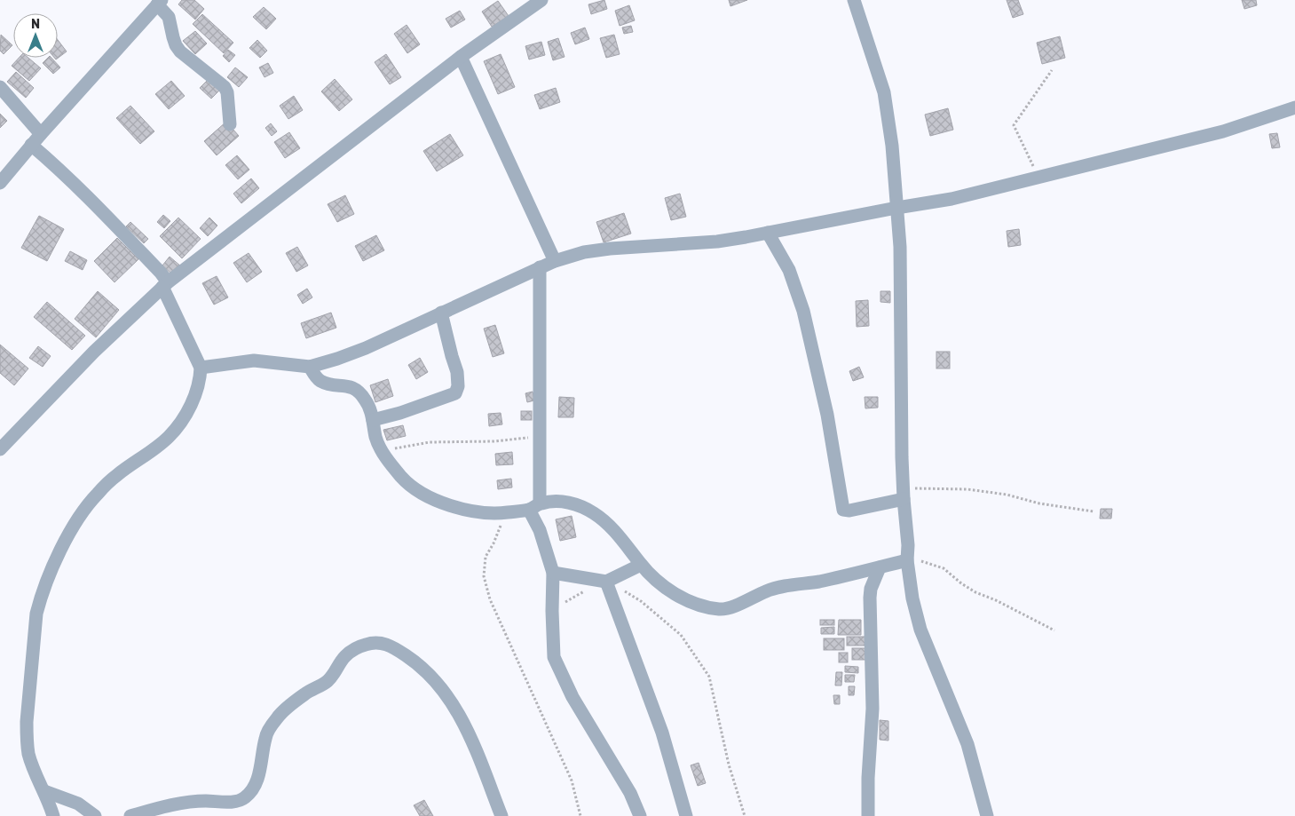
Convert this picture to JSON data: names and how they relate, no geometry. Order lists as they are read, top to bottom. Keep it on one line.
{"north":"top"}
